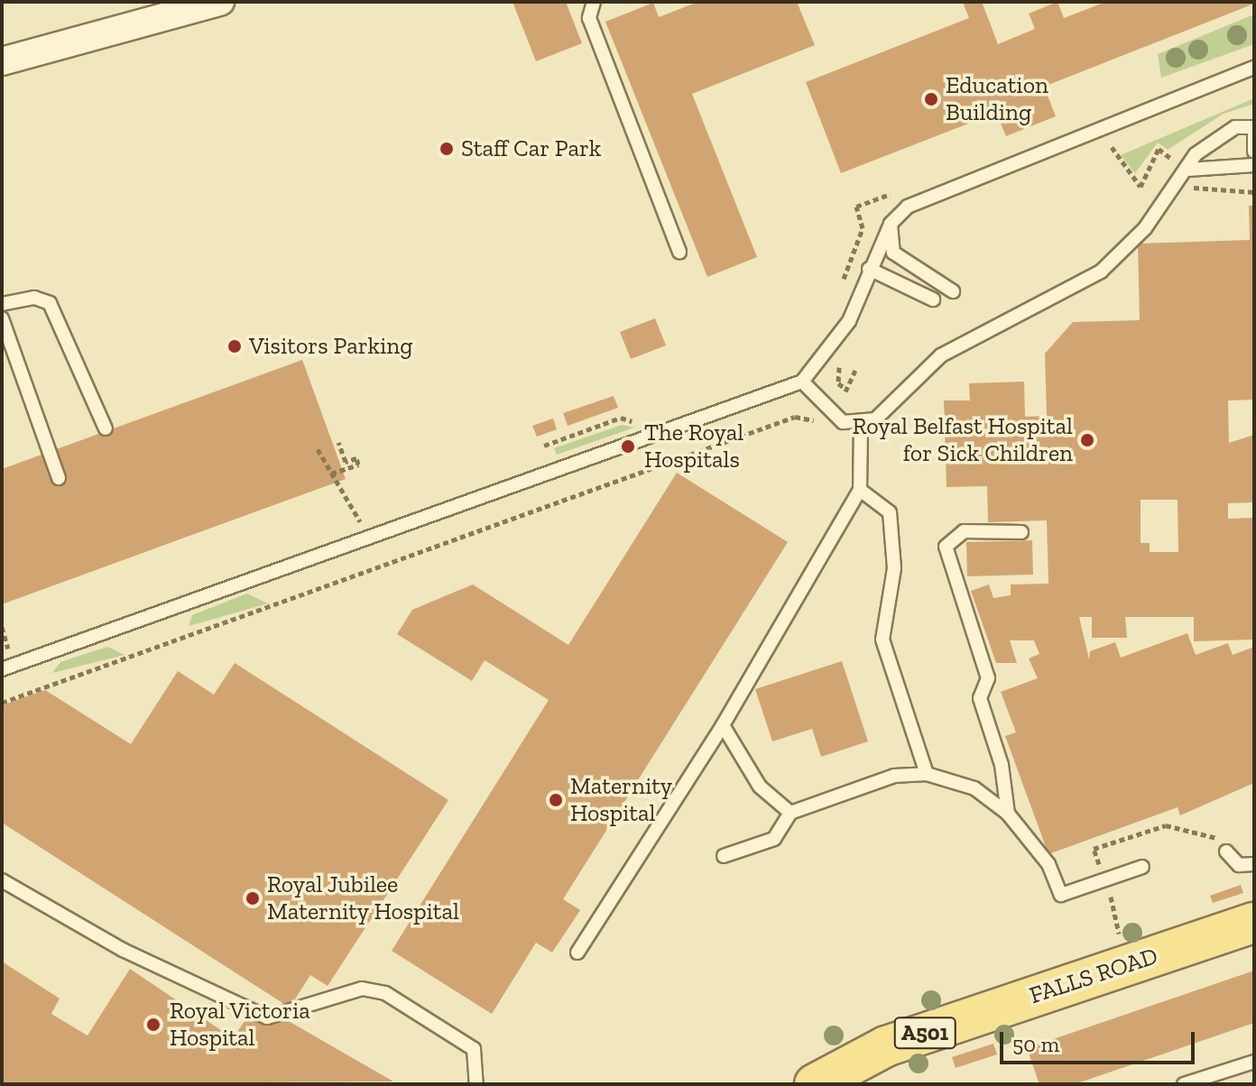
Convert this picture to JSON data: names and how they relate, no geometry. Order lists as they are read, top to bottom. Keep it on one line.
{"streets":{"main road":["FALLS ROAD","A501"]},"places":["Education Building","Staff Car Park","Visitors Parking","Royal Belfast Hospital for Sick Children","The Royal Hospitals","Maternity Hospital","Royal Jubilee Maternity Hospital","Royal Victoria Hospital"],"scale_bar":"50 m"}
